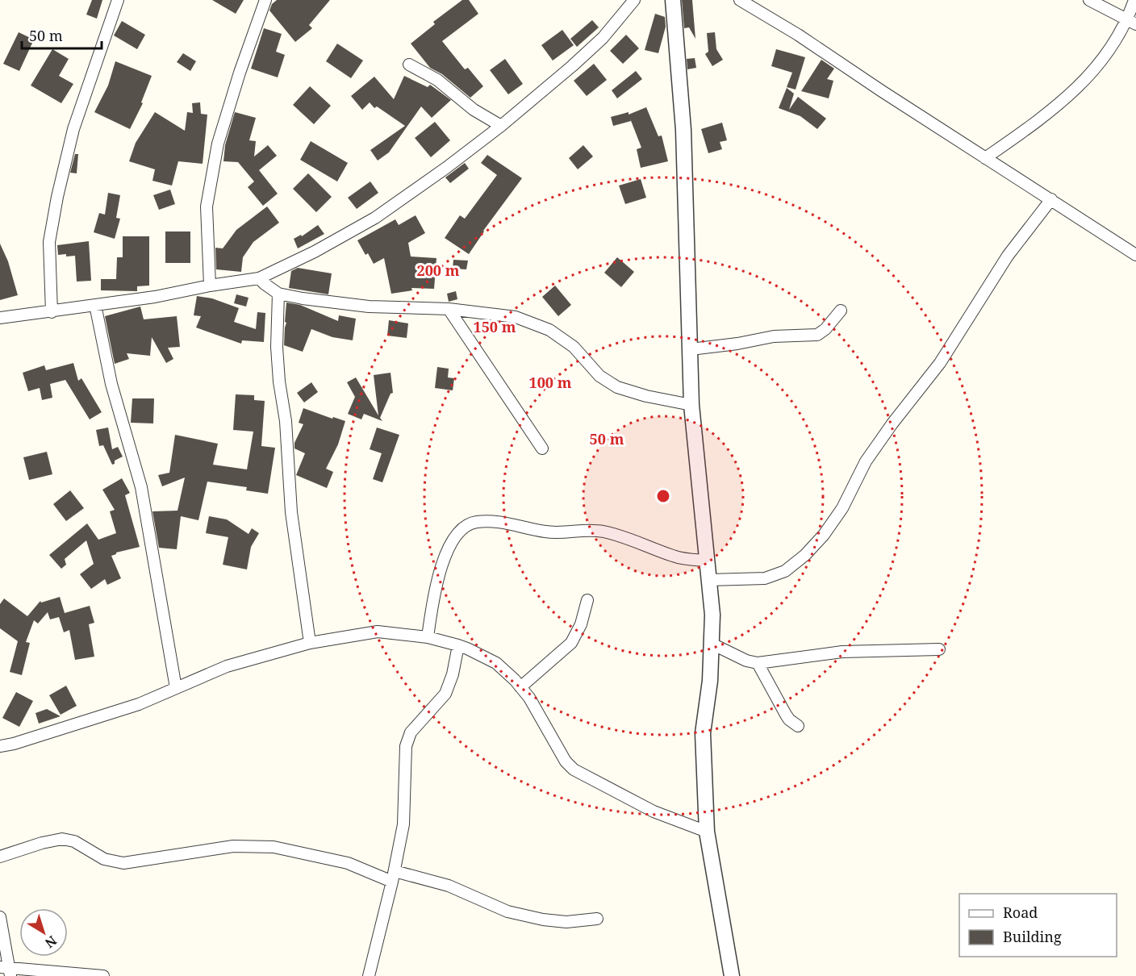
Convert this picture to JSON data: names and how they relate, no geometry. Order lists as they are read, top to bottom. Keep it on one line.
{"legend":["Road","Building"],"scale_bar":"50 m","north":"bottom right","rings":["200 m","150 m","100 m","50 m"]}
